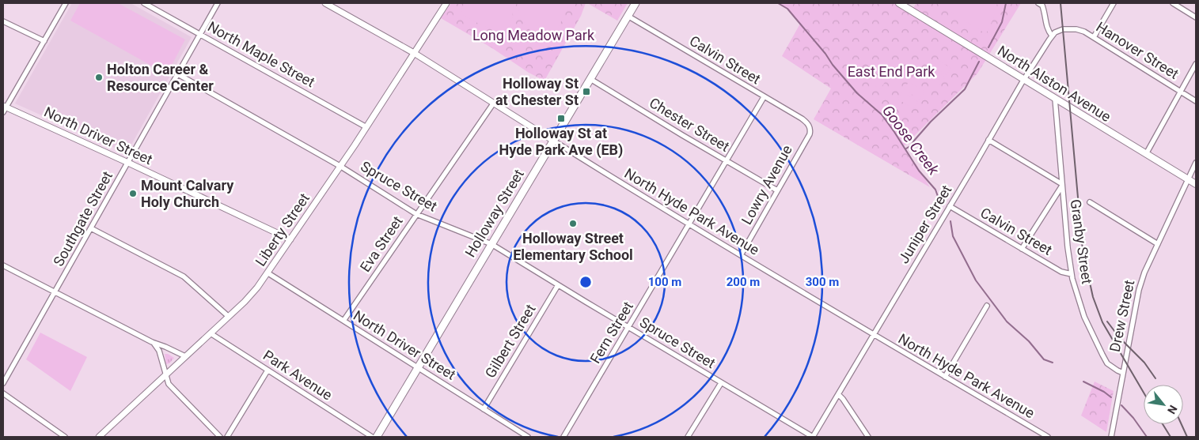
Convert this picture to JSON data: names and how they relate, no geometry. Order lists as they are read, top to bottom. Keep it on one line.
{"streets":{"main road":["North Alston Avenue","Holloway Street"],"street":["Hanover Street","North Maple Street","Calvin Street","Chester Street","North Driver Street","Lowry Avenue","Spruce Street","North Hyde Park Avenue","Southgate Street","Juniper Street","Liberty Street","Granby Street","Eva Street","Drew Street","Fern Street","Gilbert Street","Park Avenue"]},"crossings":[["Hanover Street","Juniper Street"],["North Maple Street","Southgate Street"],["North Maple Street","Liberty Street"],["Calvin Street","Lowry Avenue"],["Calvin Street","Holloway Street"],["Calvin Street","Juniper Street"],["Calvin Street","Granby Street"],["Calvin Street","Fern Street"],["North Alston Avenue","Juniper Street"],["North Alston Avenue","Granby Street"],["North Alston Avenue","Drew Street"],["Chester Street","Lowry Avenue"],["Chester Street","Holloway Street"],["Chester Street","Fern Street"],["North Driver Street","Holloway Street"],["North Driver Street","Southgate Street"],["North Driver Street","Liberty Street"],["North Driver Street","Eva Street"],["North Driver Street","Gilbert Street"],["Lowry Avenue","North Hyde Park Avenue"],["Spruce Street","Holloway Street"],["Spruce Street","Southgate Street"],["Spruce Street","Juniper Street"],["Spruce Street","Liberty Street"],["Spruce Street","Eva Street"],["Spruce Street","Fern Street"],["Spruce Street","Gilbert Street"],["North Hyde Park Avenue","Holloway Street"],["North Hyde Park Avenue","Juniper Street"],["North Hyde Park Avenue","Liberty Street"],["North Hyde Park Avenue","Eva Street"],["North Hyde Park Avenue","Fern Street"],["Liberty Street","Park Avenue"],["Granby Street","Drew Street"]],"water":["Goose Creek"],"parks":["Long Meadow Park","East End Park"],"places":{"other":["Holton Career & Resource Center","Mount Calvary Holy Church","Holloway Street Elementary School"],"transit":["Holloway St at Chester St","Holloway St at Hyde Park Ave (EB)"]},"north":"bottom right","rings":["100 m","200 m","300 m"]}
